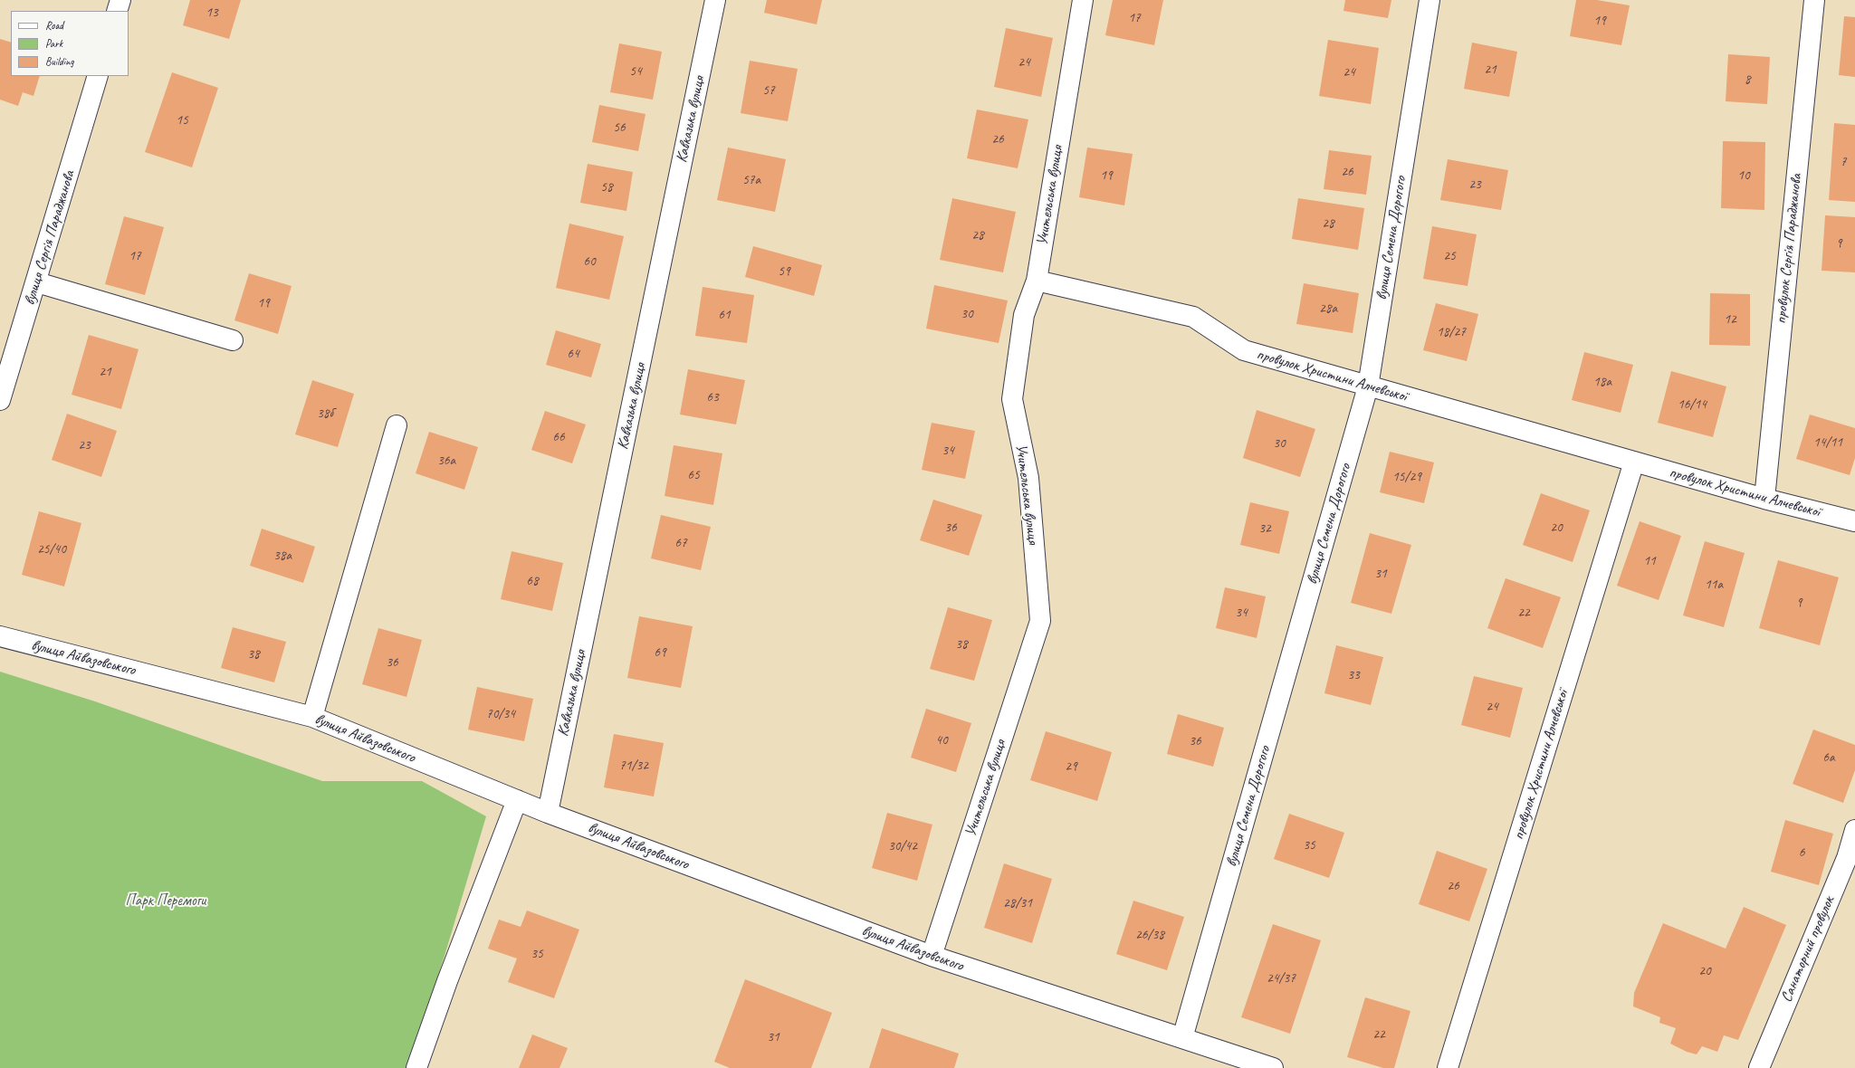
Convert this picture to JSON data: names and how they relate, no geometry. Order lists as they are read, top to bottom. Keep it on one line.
{"streets":{"street":["Кавказька вулиця","Учительська вулиця","вулиця Сергія Параджанова","вулиця Семена Дорогого","провулок Сергія Параджанова","провулок Христини Алчевської","вулиця Айвазовського","Санаторний провулок"]},"crossings":[["Кавказька вулиця","вулиця Айвазовського"],["Учительська вулиця","провулок Христини Алчевської"],["Учительська вулиця","вулиця Айвазовського"],["вулиця Семена Дорогого","провулок Христини Алчевської"],["вулиця Семена Дорогого","вулиця Айвазовського"],["провулок Сергія Параджанова","провулок Христини Алчевської"]],"parks":["Парк Перемоги"],"house_numbers":["13","17","19","24","21","54","24","8","57","15","56","26","7","26","19","10","57а","23","58","28","28","9","17","25","60","59","19","28а","30","61","12","18/27","64","21","18а","63","16/14","38б","66","14/11","30","23","34","36а","65","15/29","36","20","32","67","25/40","38а","11","31","68","11а","9","34","22","38","69","38","36","33","24","70/34","40","36","6а","71/32","29","35","30/42","6","26","28/31","26/38","35","20","24/37","22","31"],"legend":["Road","Park","Building"]}
